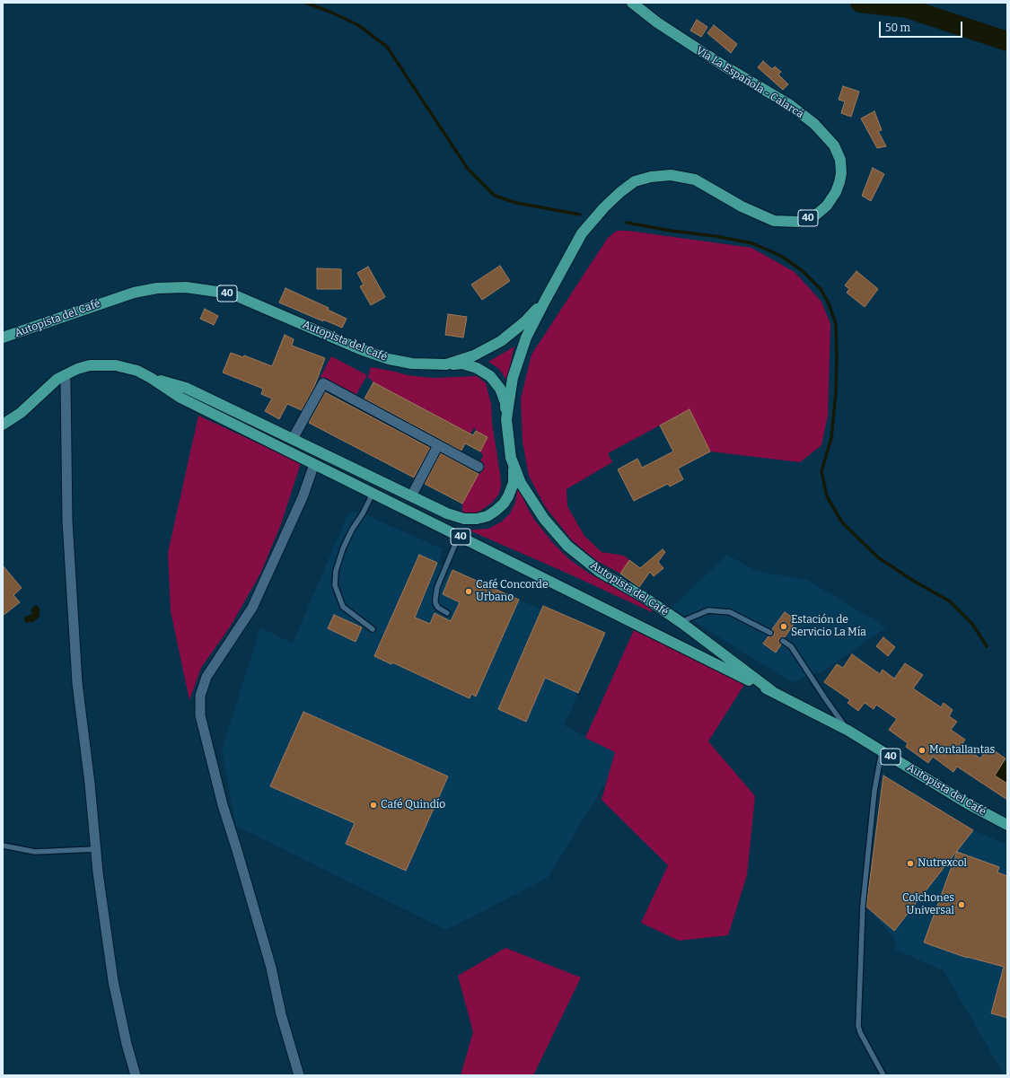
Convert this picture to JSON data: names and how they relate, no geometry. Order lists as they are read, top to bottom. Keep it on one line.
{"streets":{"highway":["Vía La Española - Calarcá","40","Autopista del Café"]},"crossings":[["Vía La Española - Calarcá","Autopista del Café"]],"places":["Café Concorde Urbano","Estación de Servicio La Mía","Montallantas","Café Quindío","Nutrexcol","Colchones Universal"],"scale_bar":"50 m"}
